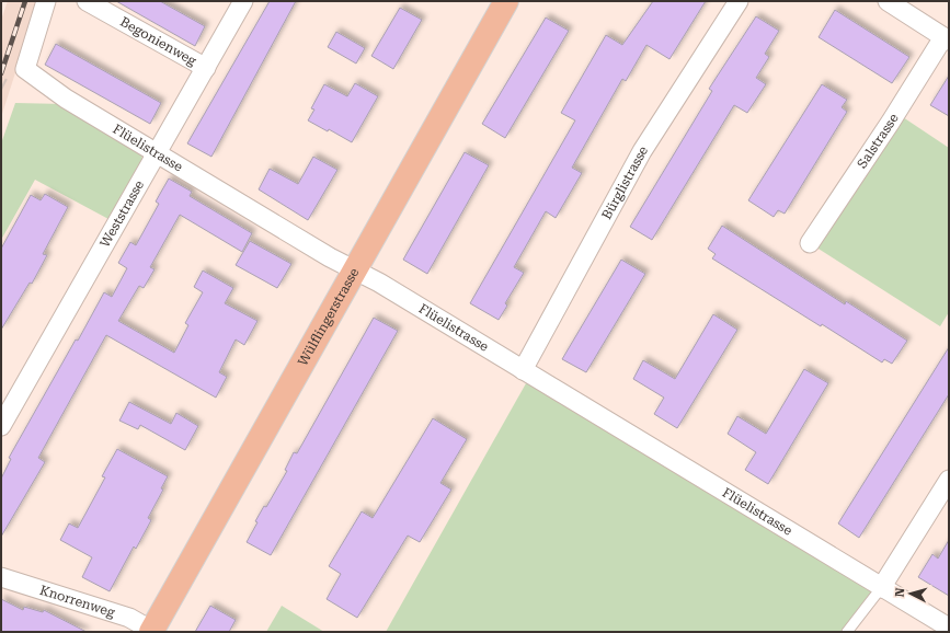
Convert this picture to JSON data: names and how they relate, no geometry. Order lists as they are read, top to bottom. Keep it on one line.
{"streets":{"main road":["Wülflingerstrasse"],"street":["Begonienweg","Salstrasse","Flüelistrasse","Bürglistrasse","Weststrasse","Knorrenweg"]},"crossings":[["Begonienweg","Weststrasse"],["Flüelistrasse","Bürglistrasse"],["Flüelistrasse","Weststrasse"],["Flüelistrasse","Wülflingerstrasse"],["Wülflingerstrasse","Knorrenweg"]],"north":"left"}
